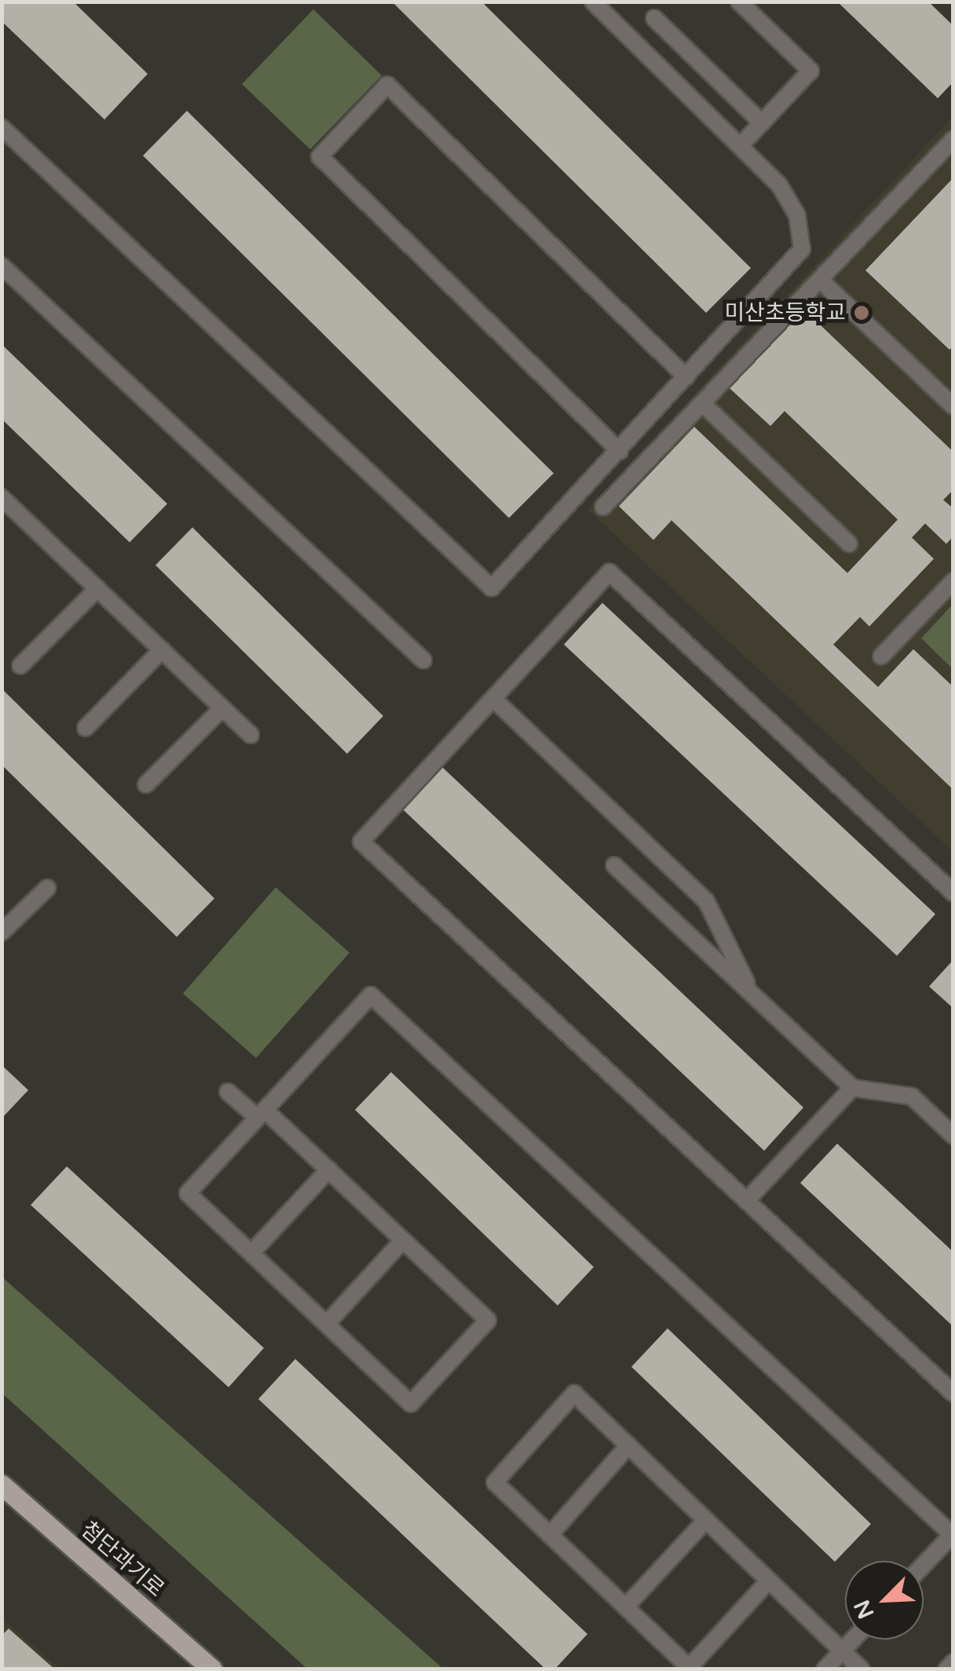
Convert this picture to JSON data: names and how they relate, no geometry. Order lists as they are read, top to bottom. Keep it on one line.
{"streets":{"main road":["첨단과기로"]},"places":["미산초등학교"],"north":"bottom left"}
